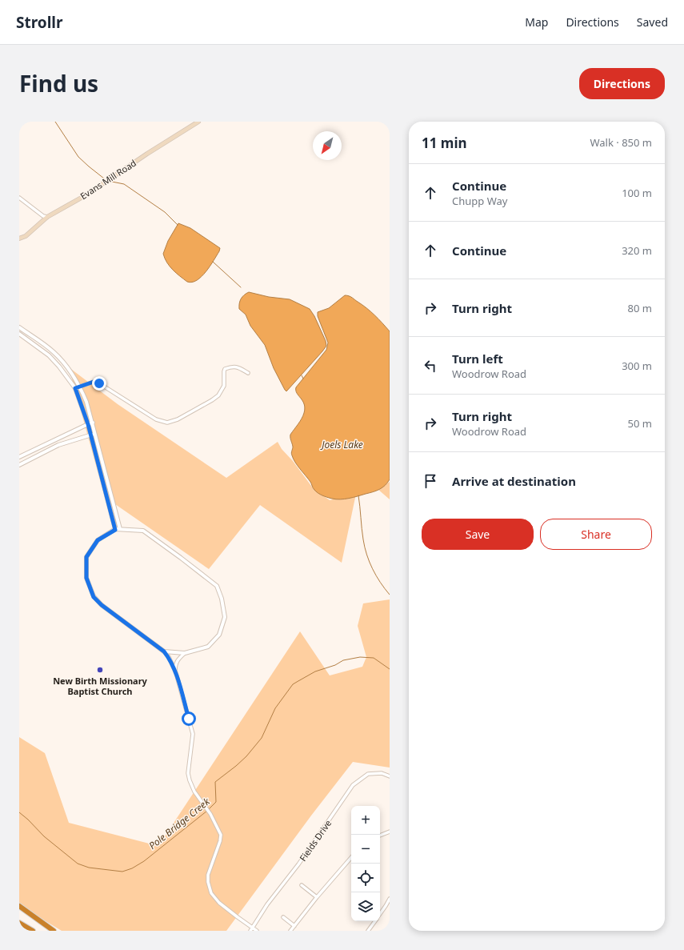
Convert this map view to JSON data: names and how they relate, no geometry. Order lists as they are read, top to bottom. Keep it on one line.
{"streets":{"main road":["Evans Mill Road"],"street":["Fields Drive"]},"water":["Joels Lake","Pole Bridge Creek"],"places":["New Birth Missionary Baptist Church"],"north":"bottom left","page":{"header":"Strollr","nav":["Map","Directions","Saved"],"title":"Find us","buttons":["Directions",["Save","Share"]],"heading":["11 min","Walk · 850 m"],"list":[["Continue","Chupp Way","100 m"],["Continue","320 m"],["Turn right","80 m"],["Turn left","Woodrow Road","300 m"],["Turn right","Woodrow Road","50 m"],"Arrive at destination"],"map_buttons":["+","−"]}}
